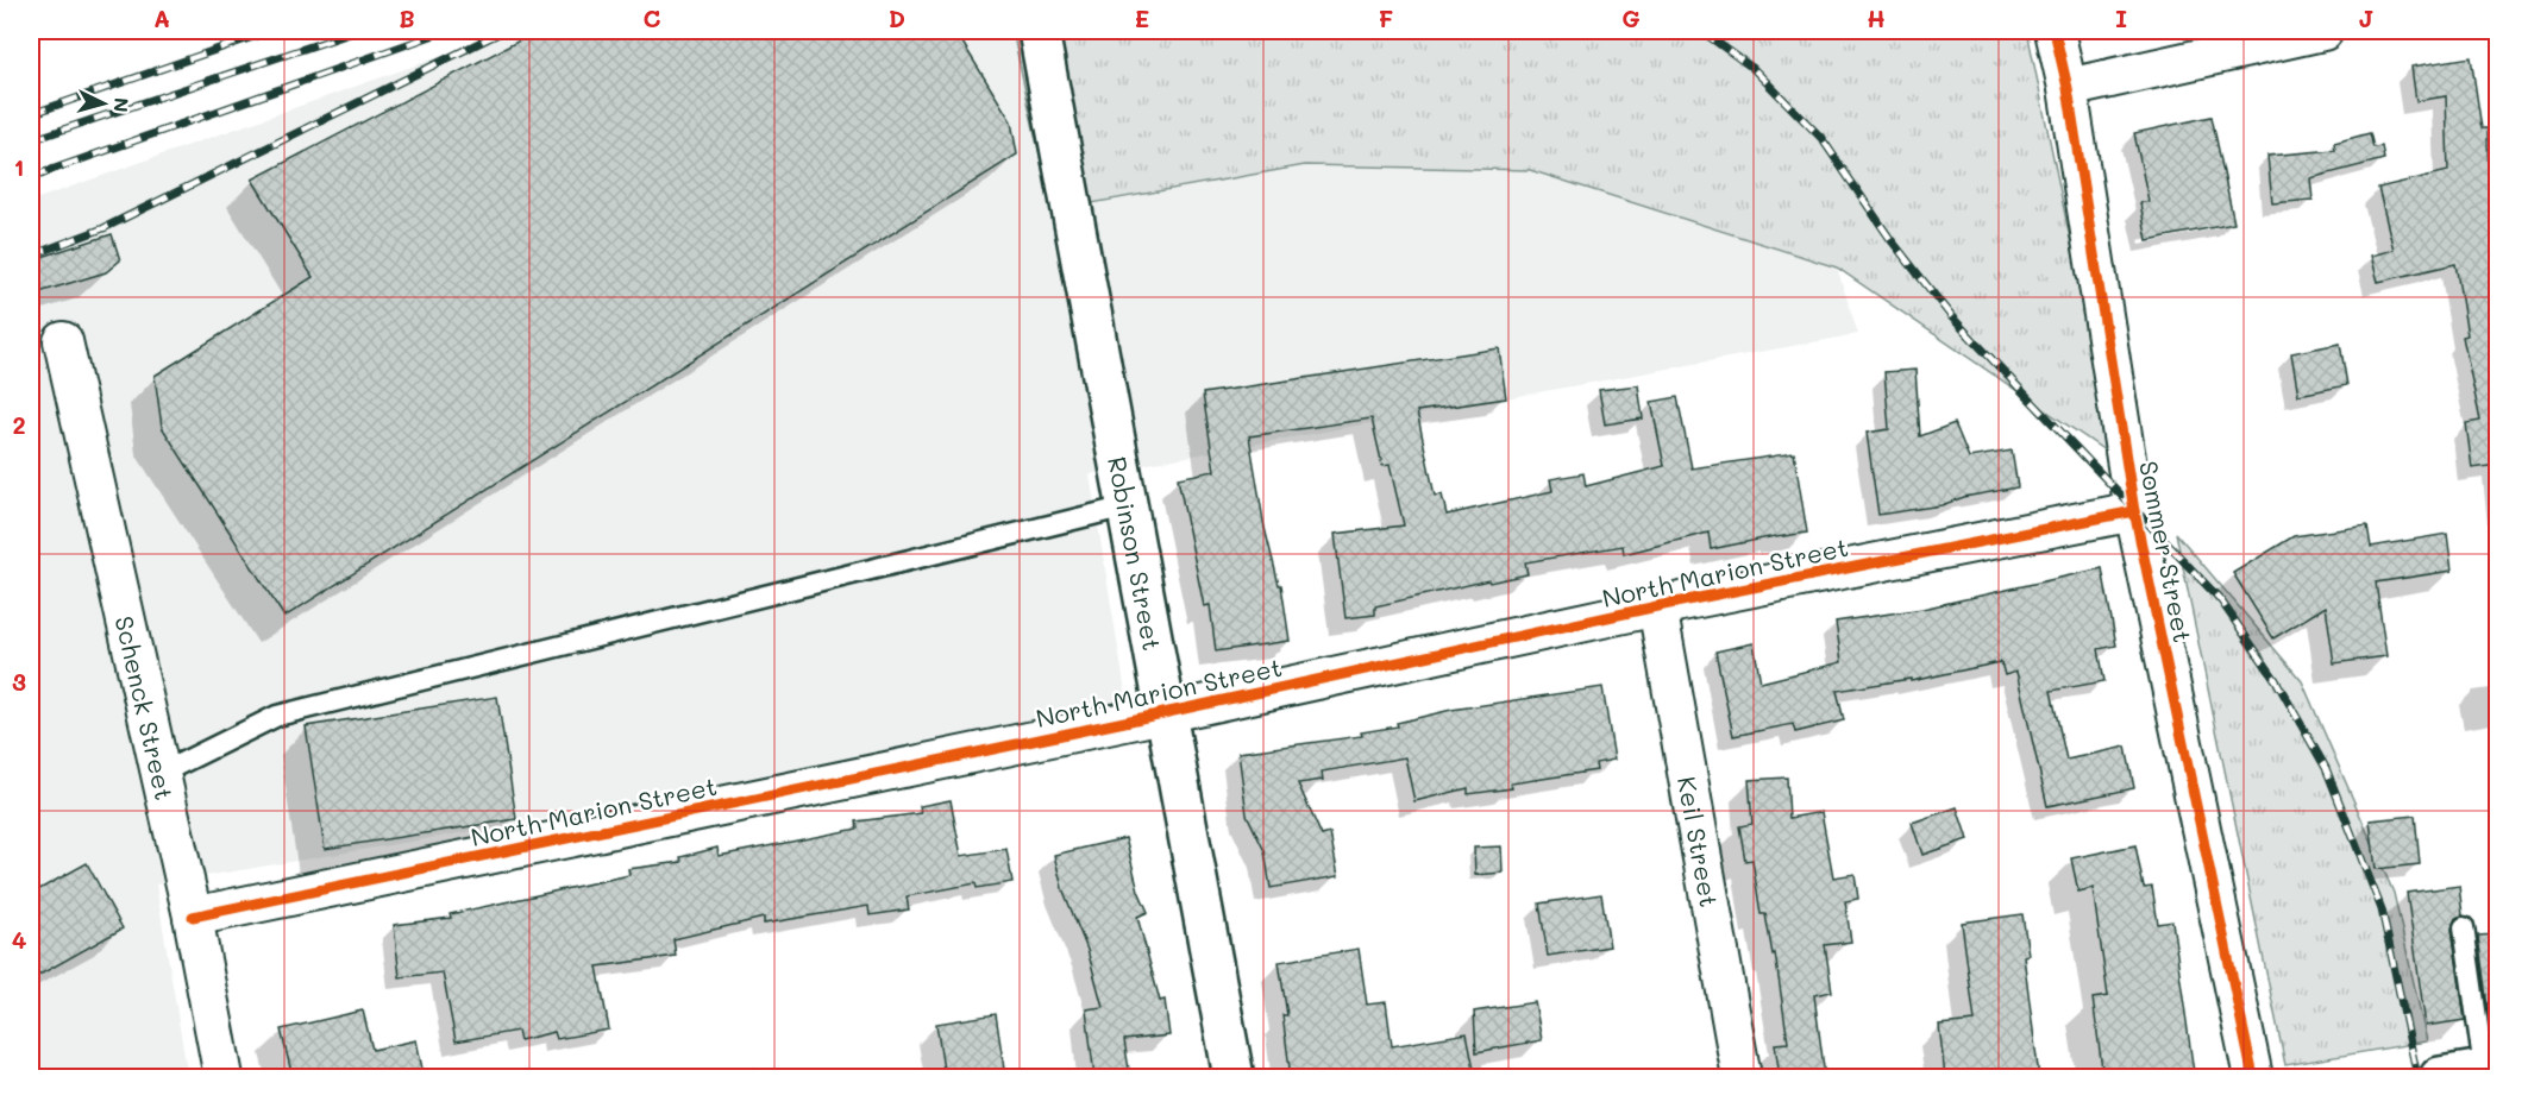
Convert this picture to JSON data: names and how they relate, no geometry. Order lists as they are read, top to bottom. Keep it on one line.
{"streets":{"street":["Sommer Street","Robinson Street","North Marion Street","Schenck Street","Keil Street"]},"crossings":[["Sommer Street","North Marion Street"],["Robinson Street","North Marion Street"],["North Marion Street","Schenck Street"],["North Marion Street","Keil Street"]],"north":"right","grid":{"columns":["A","B","C","D","E","F","G","H","I","J"],"rows":["1","2","3","4"]}}
